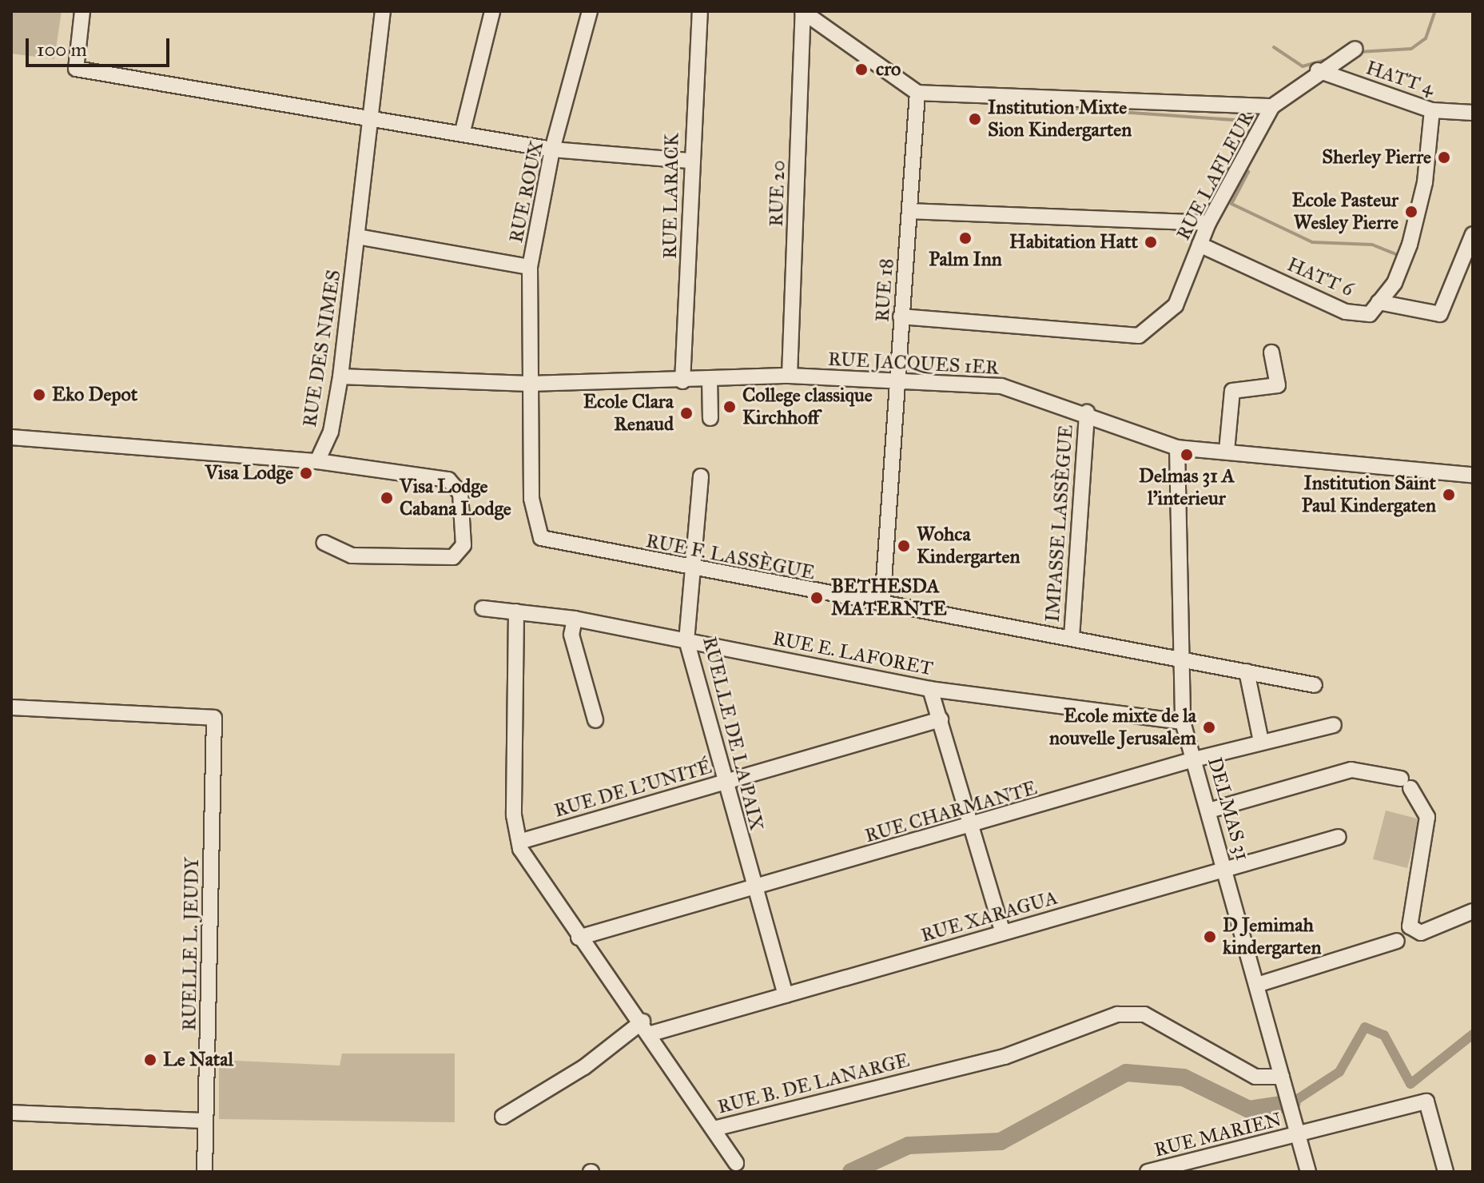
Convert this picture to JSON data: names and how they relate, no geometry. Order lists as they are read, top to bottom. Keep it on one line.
{"streets":{"street":["HATT 4","RUE LAFLEUR","RUE ROUX","RUE 20","RUE LARACK","HATT 6","RUE 18","RUE DES NIMES","RUE JACQUES 1ER","IMPASSE LASSÈGUE","RUE F. LASSÈGUE","RUE E. LAFORET","RUELLE DE LA PAIX","RUE DE L'UNITÉ","DELMAS 31","RUE CHARMANTE","RUE XARAGUA","RUELLE L. JEUDY","RUE B. DE LANARGE","RUE MARIEN"]},"crossings":[["HATT 4","RUE LAFLEUR"],["HATT 4","HATT 6"],["RUE LAFLEUR","HATT 6"],["RUE LAFLEUR","RUE 18"],["RUE ROUX","RUE JACQUES 1ER"],["RUE ROUX","RUE F. LASSÈGUE"],["RUE 20","RUE JACQUES 1ER"],["RUE LARACK","RUE JACQUES 1ER"],["RUE 18","RUE JACQUES 1ER"],["RUE 18","RUE F. LASSÈGUE"],["RUE DES NIMES","RUE JACQUES 1ER"],["RUE JACQUES 1ER","IMPASSE LASSÈGUE"],["RUE JACQUES 1ER","RUE F. LASSÈGUE"],["RUE JACQUES 1ER","DELMAS 31"],["IMPASSE LASSÈGUE","RUE F. LASSÈGUE"],["RUE F. LASSÈGUE","RUELLE DE LA PAIX"],["RUE F. LASSÈGUE","DELMAS 31"],["RUE E. LAFORET","RUELLE DE LA PAIX"],["RUE E. LAFORET","DELMAS 31"],["RUE E. LAFORET","RUE B. DE LANARGE"],["RUELLE DE LA PAIX","RUE DE L'UNITÉ"],["RUELLE DE LA PAIX","RUE CHARMANTE"],["RUELLE DE LA PAIX","RUE XARAGUA"],["RUE DE L'UNITÉ","RUE B. DE LANARGE"],["DELMAS 31","RUE CHARMANTE"],["DELMAS 31","RUE XARAGUA"],["DELMAS 31","RUE B. DE LANARGE"],["DELMAS 31","RUE MARIEN"],["RUE CHARMANTE","RUE B. DE LANARGE"],["RUE XARAGUA","RUE B. DE LANARGE"]],"places":["cro","Institution Mixte Sion Kindergarten","Sherley Pierre","Ecole Pasteur Wesley Pierre","Palm Inn","Habitation Hatt","Eko Depot","College classique Kirchhoff","Ecole Clara Renaud","Delmas 31 A l'interieur","Visa Lodge","Institution Saint Paul Kindergaten","Visa Lodge Cabana Lodge","Wohca Kindergarten","BETHESDA MATERNTE","Ecole mixte de la nouvelle Jerusalem","D Jemimah kindergarten","Le Natal"],"scale_bar":"100 m"}
